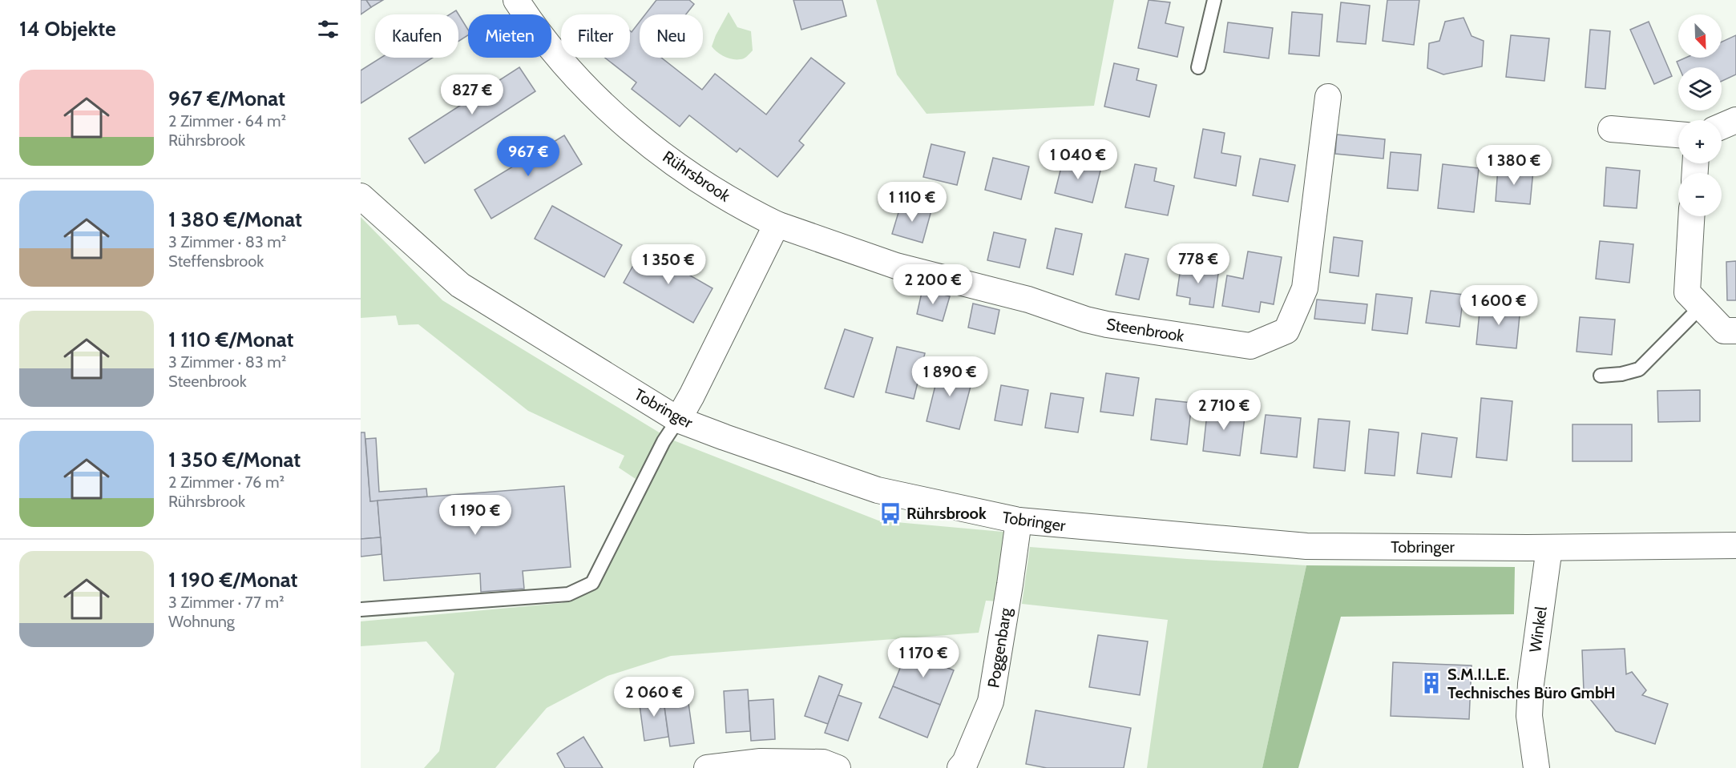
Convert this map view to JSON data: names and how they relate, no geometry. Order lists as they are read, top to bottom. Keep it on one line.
{"streets":{"street":["Rührsbrook","Steenbrook","Tobringer","Winkel","Poggenbarg"]},"crossings":[["Rührsbrook","Steenbrook"],["Tobringer","Winkel"],["Tobringer","Poggenbarg"]],"places":{"bus stop":["Rührsbrook"],"building":["S.M.I.L.E. Technisches Büro GmbH"]},"north":"bottom right","page":{"heading":"14 Objekte","map_buttons":["+","−"],"chip":["Kaufen","Mieten","Filter","Neu"],"list":[{"name":"967 €/Monat","note":"2 Zimmer · 64 m² · Rührsbrook"},{"name":"1 380 €/Monat","note":"3 Zimmer · 83 m² · Steffensbrook"},{"name":"1 110 €/Monat","note":"3 Zimmer · 83 m² · Steenbrook"},{"name":"1 350 €/Monat","note":"2 Zimmer · 76 m² · Rührsbrook"},{"name":"1 190 €/Monat","note":"3 Zimmer · 77 m² · Wohnung"}],"price":["827 €","967 €","1 040 €","1 380 €","1 110 €","778 €","1 350 €","2 200 €","1 600 €","1 890 €","2 710 €","1 190 €","1 170 €","2 060 €"]}}
